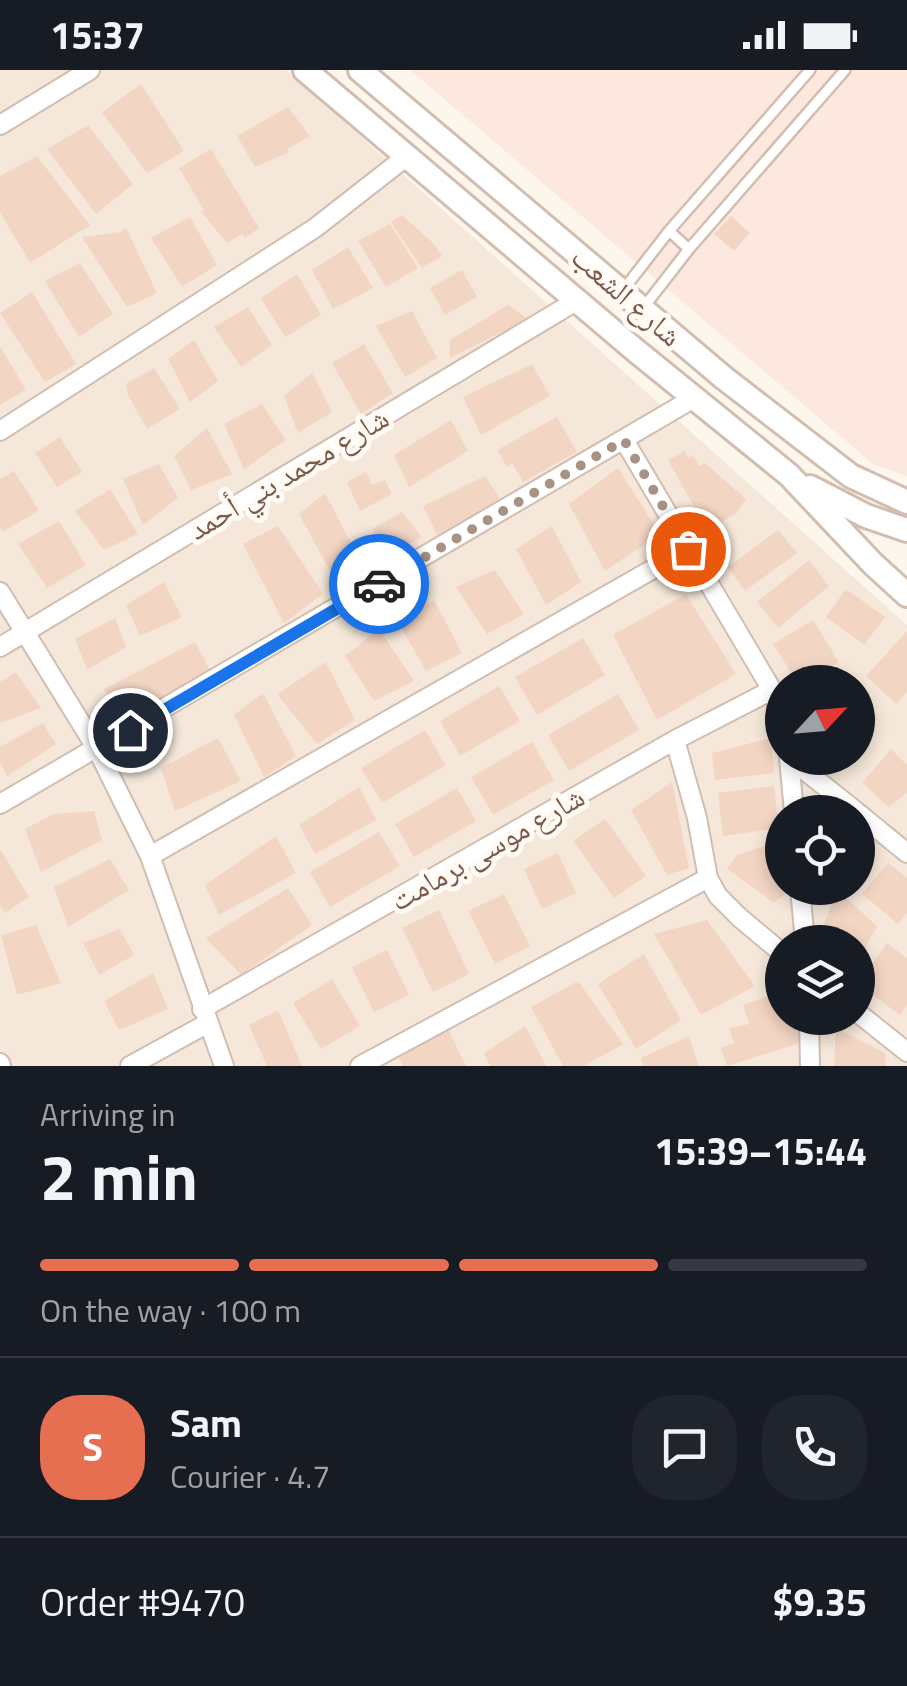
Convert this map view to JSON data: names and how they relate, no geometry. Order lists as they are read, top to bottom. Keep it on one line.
{"streets":{"street":["شارع الشعب","شارع محمد بني أحمد","شارع موسى برمامت"]},"crossings":[["شارع الشعب","شارع محمد بني أحمد"]],"north":"top right","page":{"status":"15:37","heading":["2 min","Arriving in","15:39–15:44"],"panel":["Sam","Courier · 4.7","Order #9470","$9.35"],"bar":"On the way · 100 m","round":"S"}}
